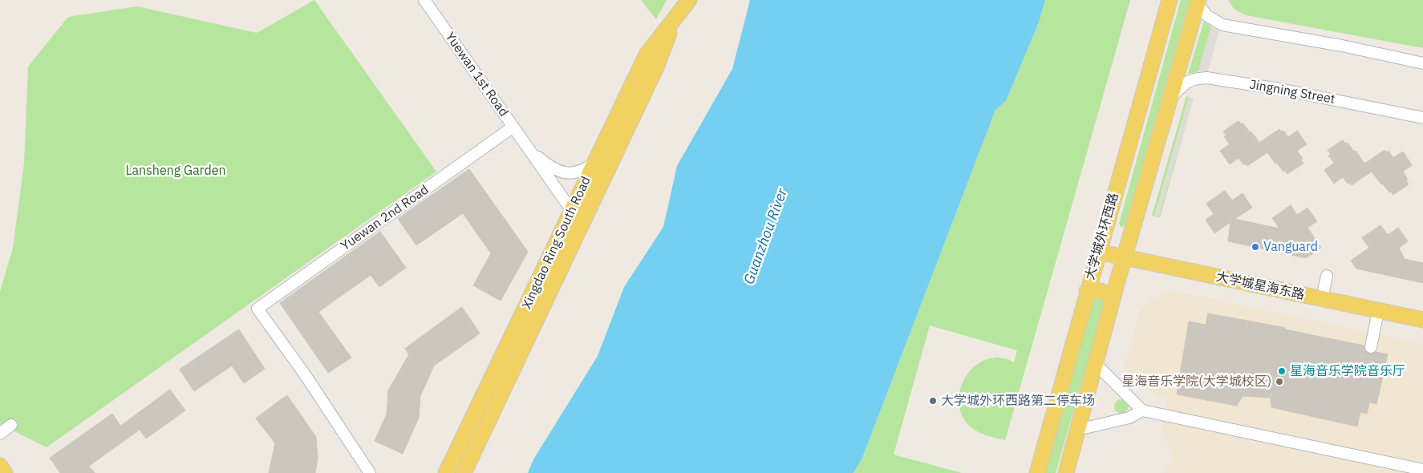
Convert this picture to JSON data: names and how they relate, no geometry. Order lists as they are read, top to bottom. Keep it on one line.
{"streets":{"main road":["大学城外环西路","Xingdao Ring South Road","大学城星海东路"],"street":["Yuewan 1st Road","Jingning Street","Yuewan 2nd Road"]},"crossings":[["Yuewan 1st Road","Yuewan 2nd Road"],["Yuewan 1st Road","Xingdao Ring South Road"],["Jingning Street","大学城外环西路"],["大学城外环西路","大学城星海东路"]],"water":["Guanzhou River"],"parks":["Lansheng Garden"],"places":["Vanguard","星海音乐学院音乐厅","星海音乐学院(大学城校区)","大学城外环西路第二停车场"]}
